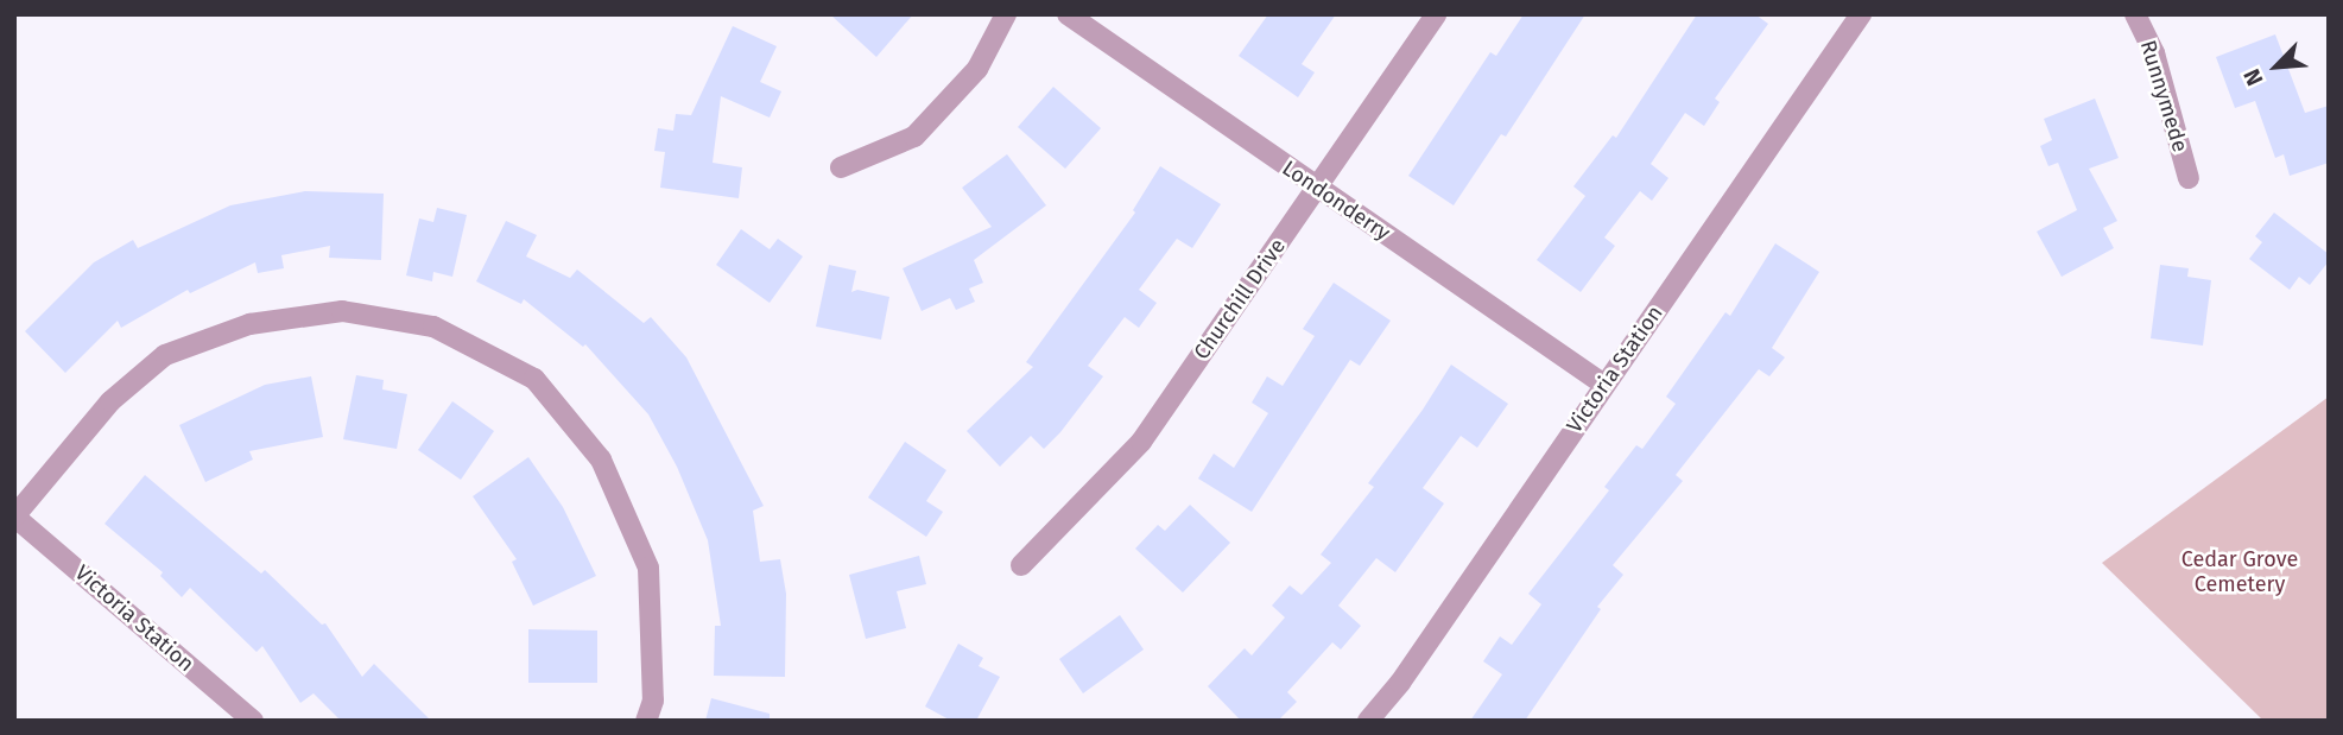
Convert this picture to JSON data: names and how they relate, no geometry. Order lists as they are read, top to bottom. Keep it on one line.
{"streets":{"street":["Runnymede","Londonderry","Churchill Drive","Victoria Station"]},"crossings":[["Londonderry","Churchill Drive"],["Londonderry","Victoria Station"]],"parks":["Cedar Grove Cemetery"],"north":"bottom left"}
